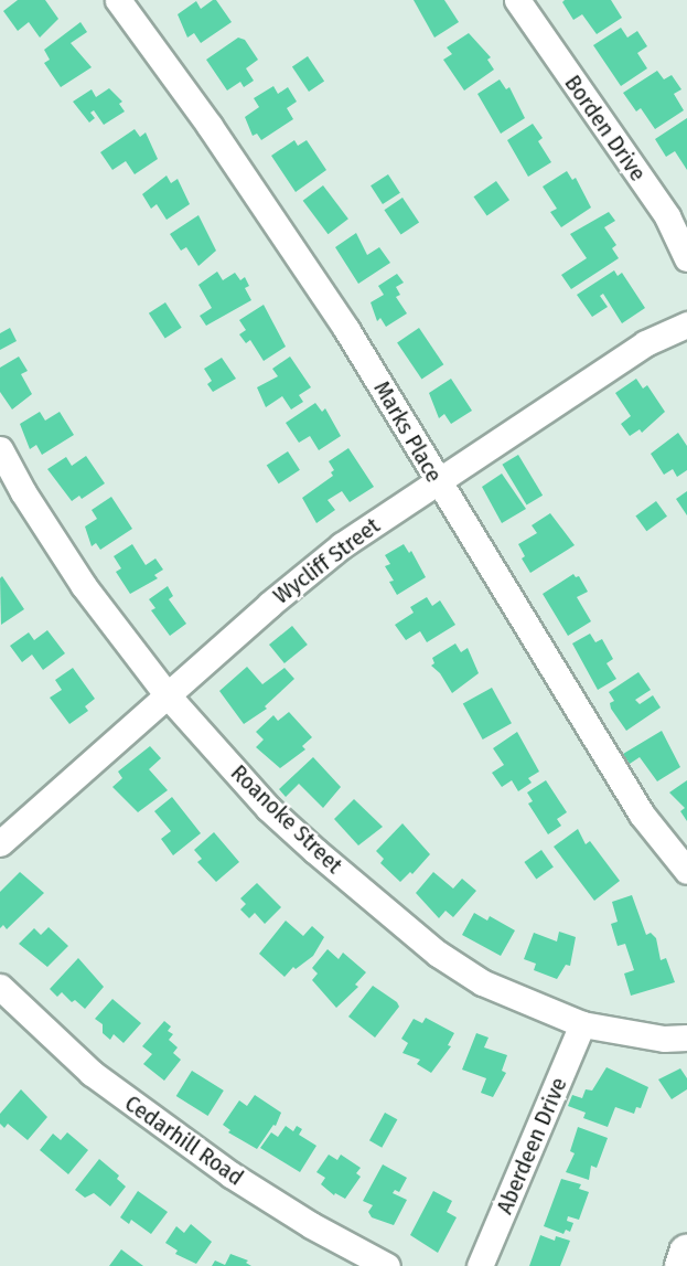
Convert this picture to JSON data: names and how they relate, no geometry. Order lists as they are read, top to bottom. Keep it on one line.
{"streets":{"street":["Borden Drive","Marks Place","Wycliff Street","Roanoke Street","Cedarhill Road","Aberdeen Drive"]},"crossings":[["Marks Place","Wycliff Street"],["Wycliff Street","Roanoke Street"],["Roanoke Street","Aberdeen Drive"]]}
